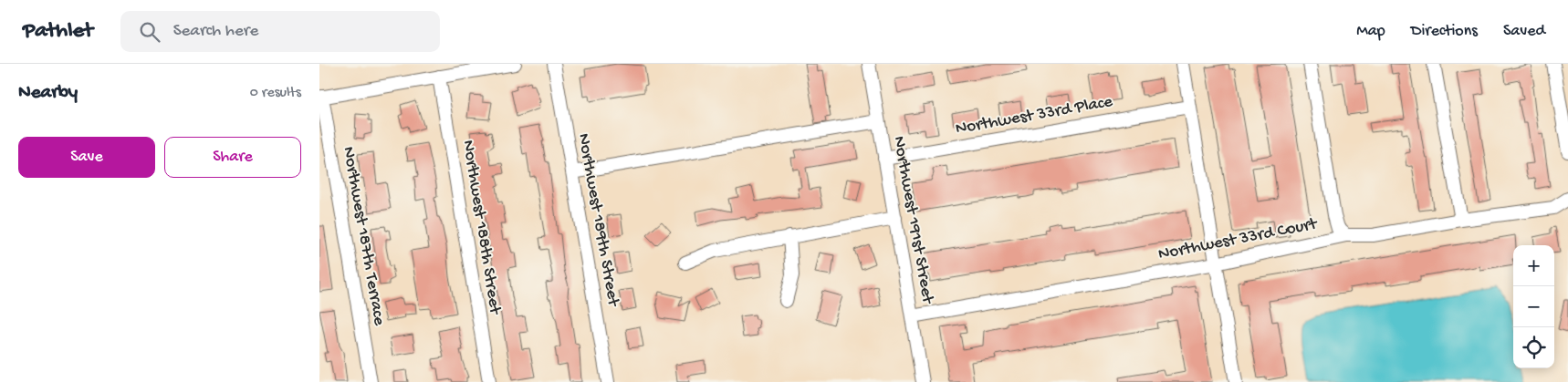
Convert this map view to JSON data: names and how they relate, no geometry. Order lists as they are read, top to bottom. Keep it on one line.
{"streets":{"street":["Northwest 33rd Place","Northwest 189th Street","Northwest 191st Street","Northwest 188th Street","Northwest 187th Terrace","Northwest 33rd Court"]},"crossings":[["Northwest 33rd Place","Northwest 191st Street"],["Northwest 191st Street","Northwest 33rd Court"]],"page":{"header":"Pathlet","search":"Search here","nav":["Map","Directions","Saved"],"heading":["Nearby","0 results"],"buttons":["Save","Share"],"map_buttons":["+","−"]}}
